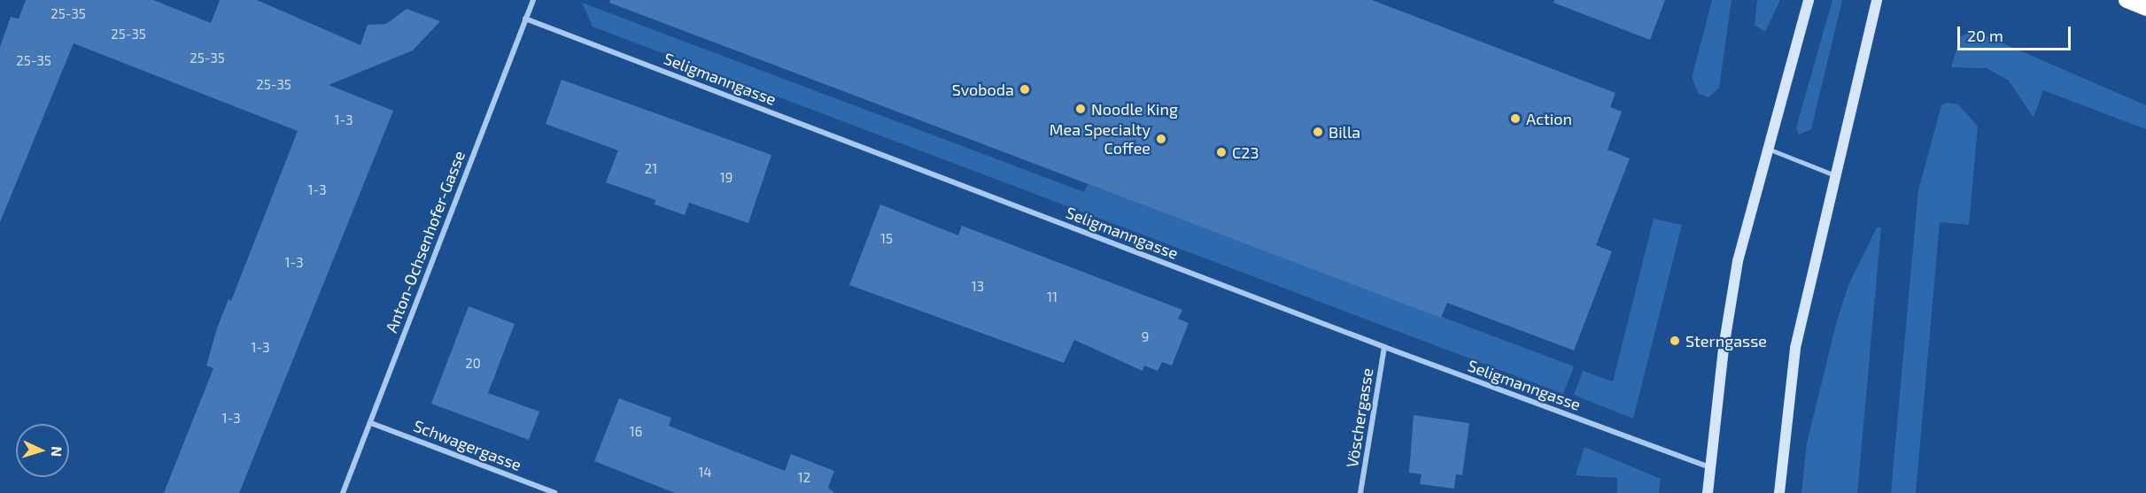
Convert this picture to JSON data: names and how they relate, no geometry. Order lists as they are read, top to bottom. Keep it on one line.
{"streets":{"street":["Seligmanngasse","Anton-Ochsenhofer-Gasse","Vöschergasse","Schwagergasse"]},"crossings":[["Seligmanngasse","Anton-Ochsenhofer-Gasse"],["Seligmanngasse","Vöschergasse"],["Anton-Ochsenhofer-Gasse","Schwagergasse"]],"places":["Svoboda","Noodle King","Action","Billa","Mea Specialty Coffee","C23","Sterngasse"],"house_numbers":["25-35","25-35","25-35","25-35","25-35","1-3","21","19","1-3","15","1-3","13","11","9","1-3","20","1-3","16","14","12"],"scale_bar":"20 m","north":"right"}
